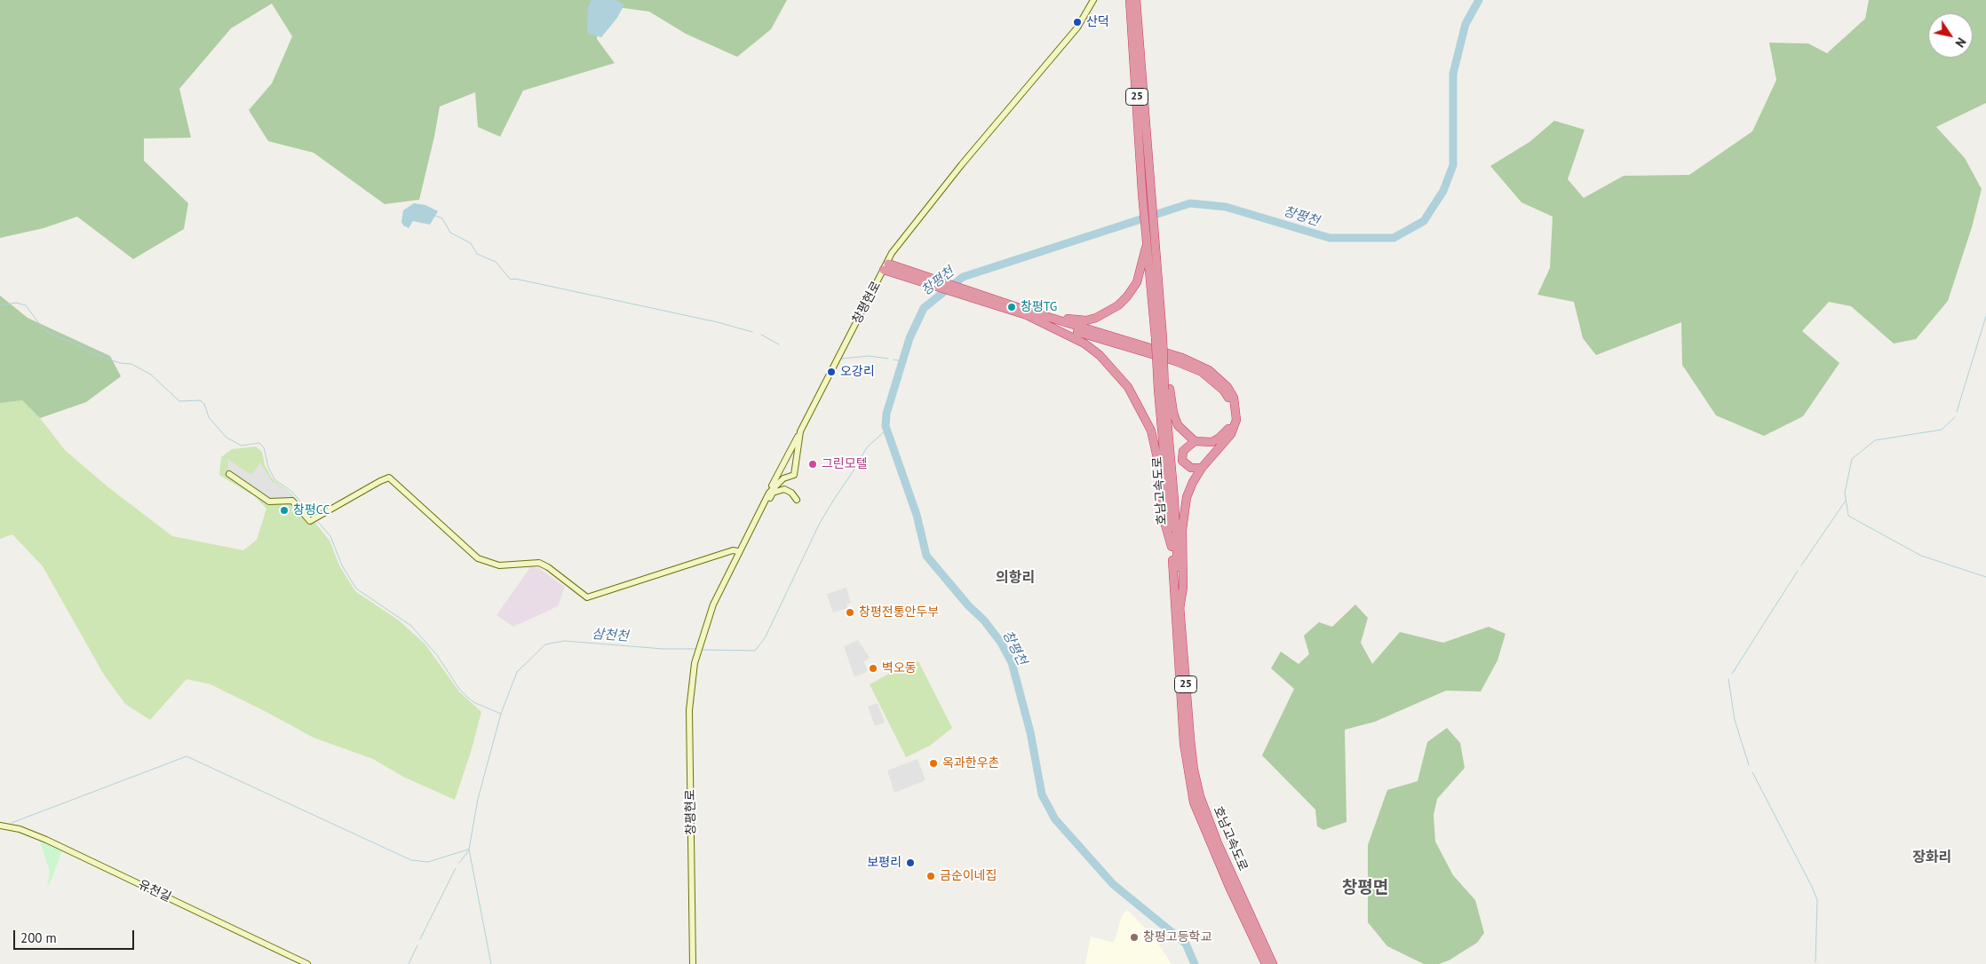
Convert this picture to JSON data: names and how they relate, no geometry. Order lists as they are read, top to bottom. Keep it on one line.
{"streets":{"highway":["25","호남고속도로"],"main road":["창평현로","유천길"]},"crossings":[["25","호남고속도로"]],"districts":["의항리","장화리","창평면"],"water":["창평천","삼천천"],"places":["산덕","창평TG","오강리","그린모텔","창평CC","창평전통안두부","벽오동","옥과한우촌","보평리","금순이네집","창평고등학교"],"scale_bar":"200 m","north":"bottom right"}
